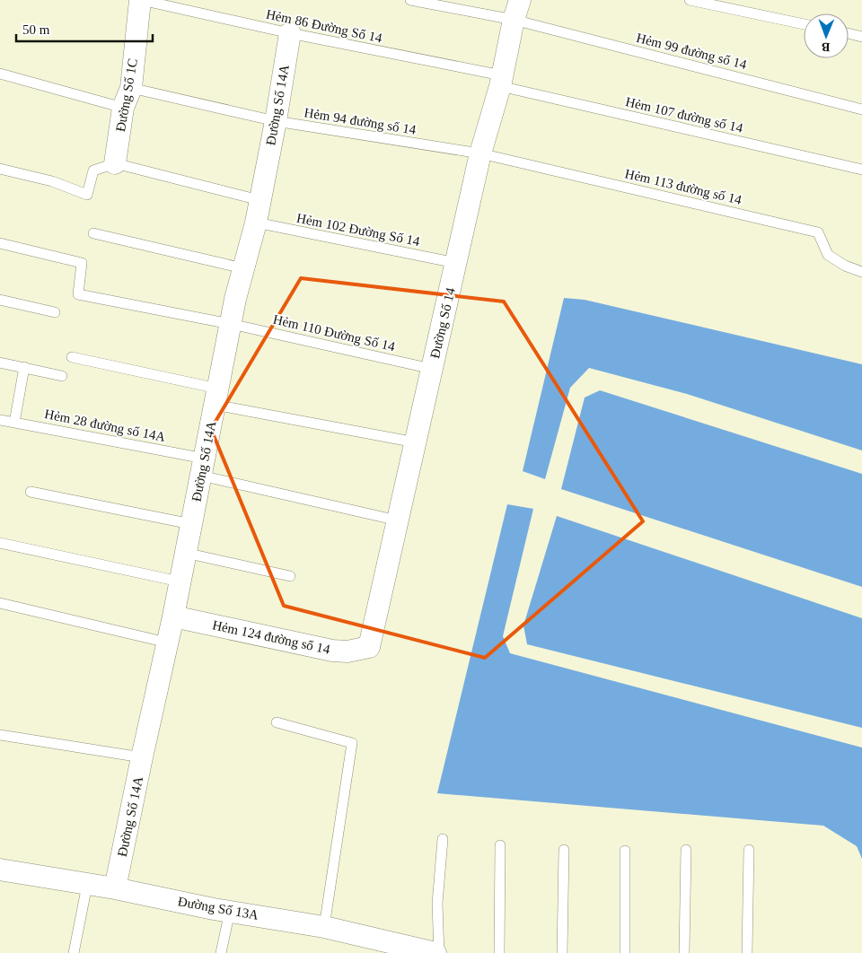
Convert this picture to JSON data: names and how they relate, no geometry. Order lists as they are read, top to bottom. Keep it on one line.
{"streets":{"street":["Đường Số 1C","Đường Số 14A","Đường Số 14","Hẻm 124 đường số 14","Đường Số 13A"],"lane":["Hẻm 86 Đường Số 14","Hẻm 99 đường số 14","Hẻm 107 đường số 14","Hẻm 94 đường số 14","Hẻm 113 đường số 14","Hẻm 102 Đường Số 14","Hẻm 110 Đường Số 14","Hẻm 28 đường số 14A"]},"crossings":[["Hẻm 86 Đường Số 14","Đường Số 1C"],["Hẻm 86 Đường Số 14","Đường Số 14A"],["Hẻm 86 Đường Số 14","Hẻm 107 đường số 14"],["Hẻm 86 Đường Số 14","Đường Số 14"],["Hẻm 99 đường số 14","Đường Số 14"],["Đường Số 1C","Hẻm 94 đường số 14"],["Đường Số 14A","Hẻm 94 đường số 14"],["Đường Số 14A","Hẻm 102 Đường Số 14"],["Đường Số 14A","Hẻm 110 Đường Số 14"],["Đường Số 14A","Hẻm 28 đường số 14A"],["Đường Số 14A","Hẻm 124 đường số 14"],["Đường Số 14A","Đường Số 13A"],["Hẻm 107 đường số 14","Đường Số 14"],["Hẻm 94 đường số 14","Hẻm 113 đường số 14"],["Hẻm 94 đường số 14","Đường Số 14"],["Hẻm 113 đường số 14","Đường Số 14"],["Hẻm 102 Đường Số 14","Đường Số 14"],["Đường Số 14","Hẻm 110 Đường Số 14"],["Đường Số 14","Hẻm 28 đường số 14A"],["Đường Số 14","Hẻm 124 đường số 14"]],"scale_bar":"50 m","north":"bottom"}
